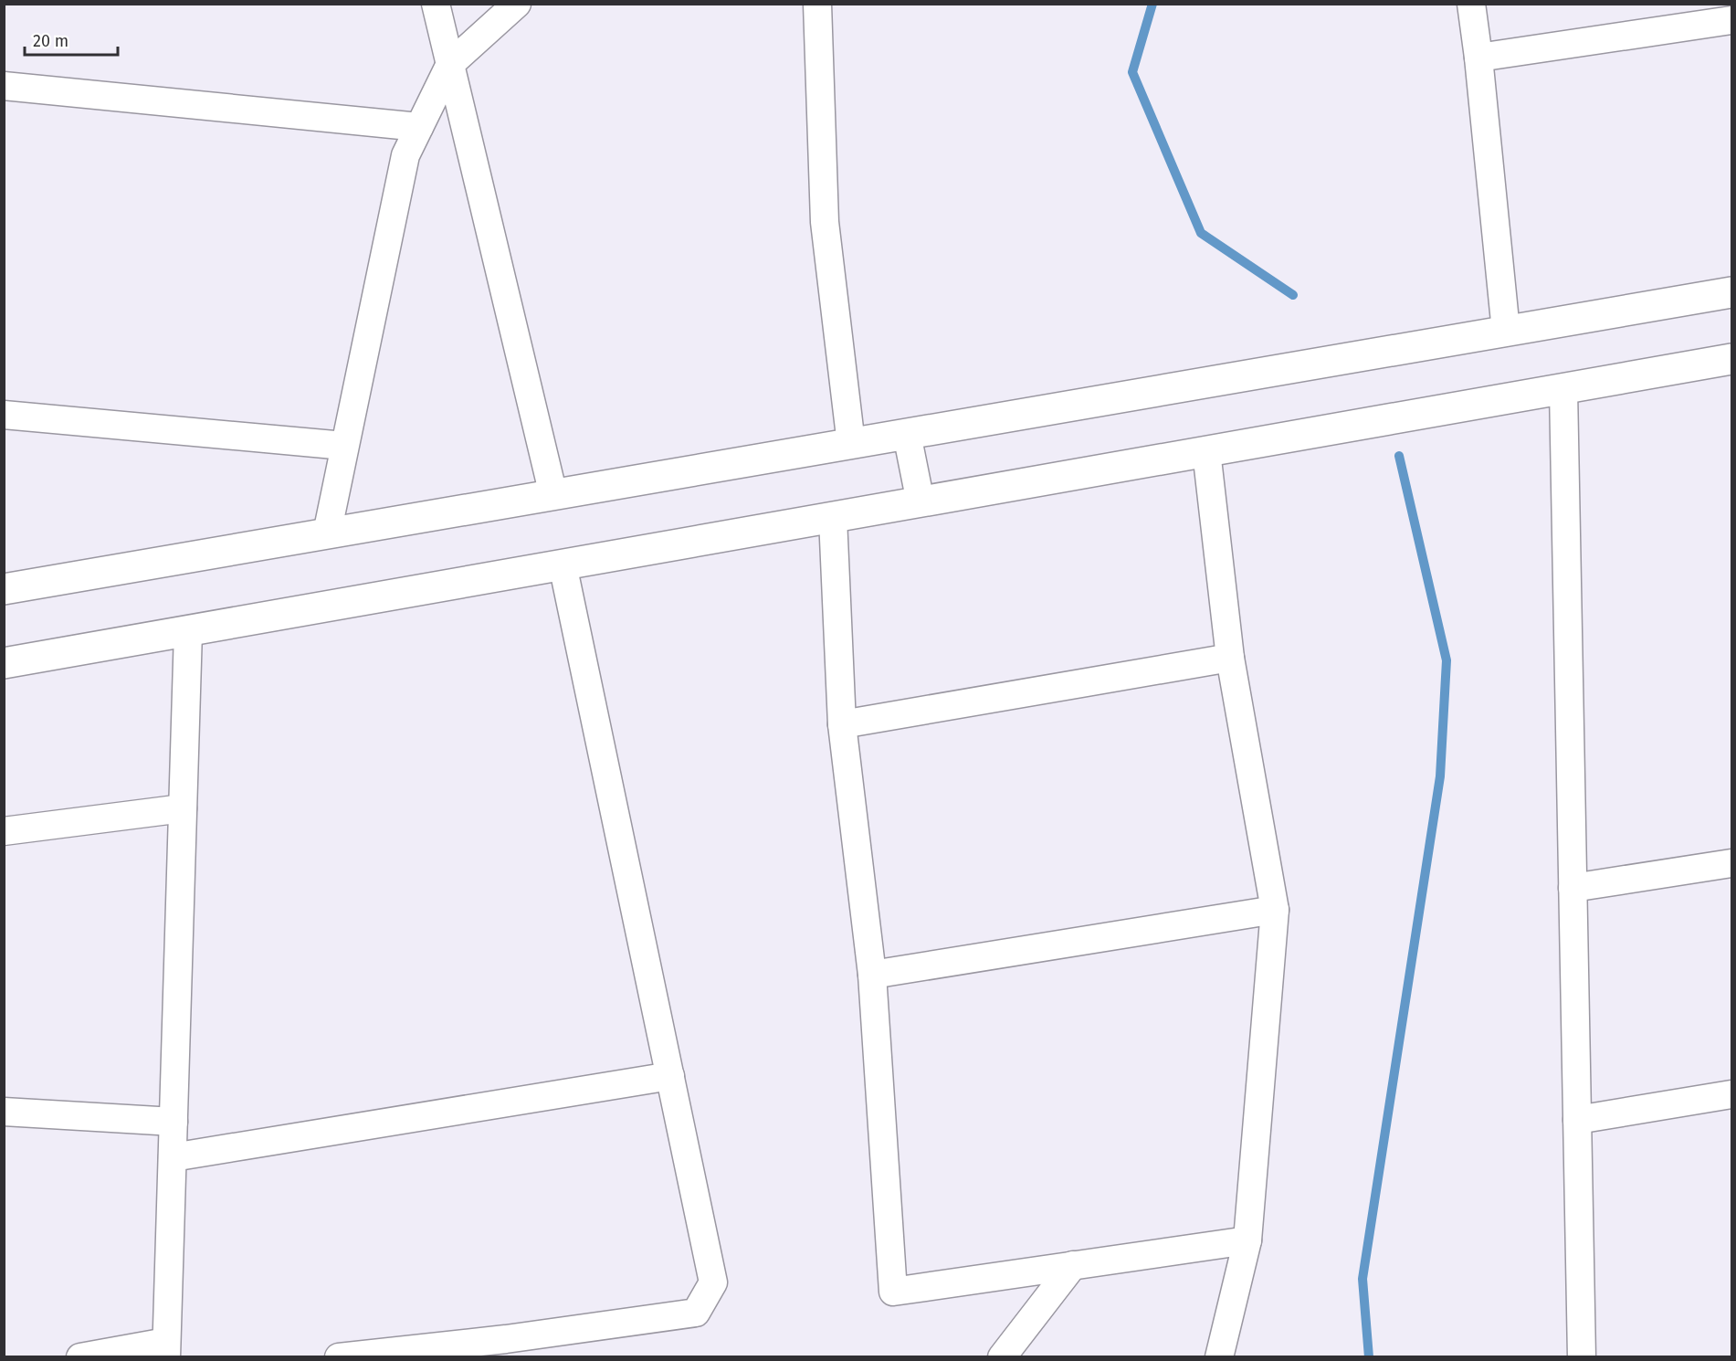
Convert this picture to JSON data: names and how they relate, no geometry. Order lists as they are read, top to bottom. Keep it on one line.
{"scale_bar":"20 m"}
